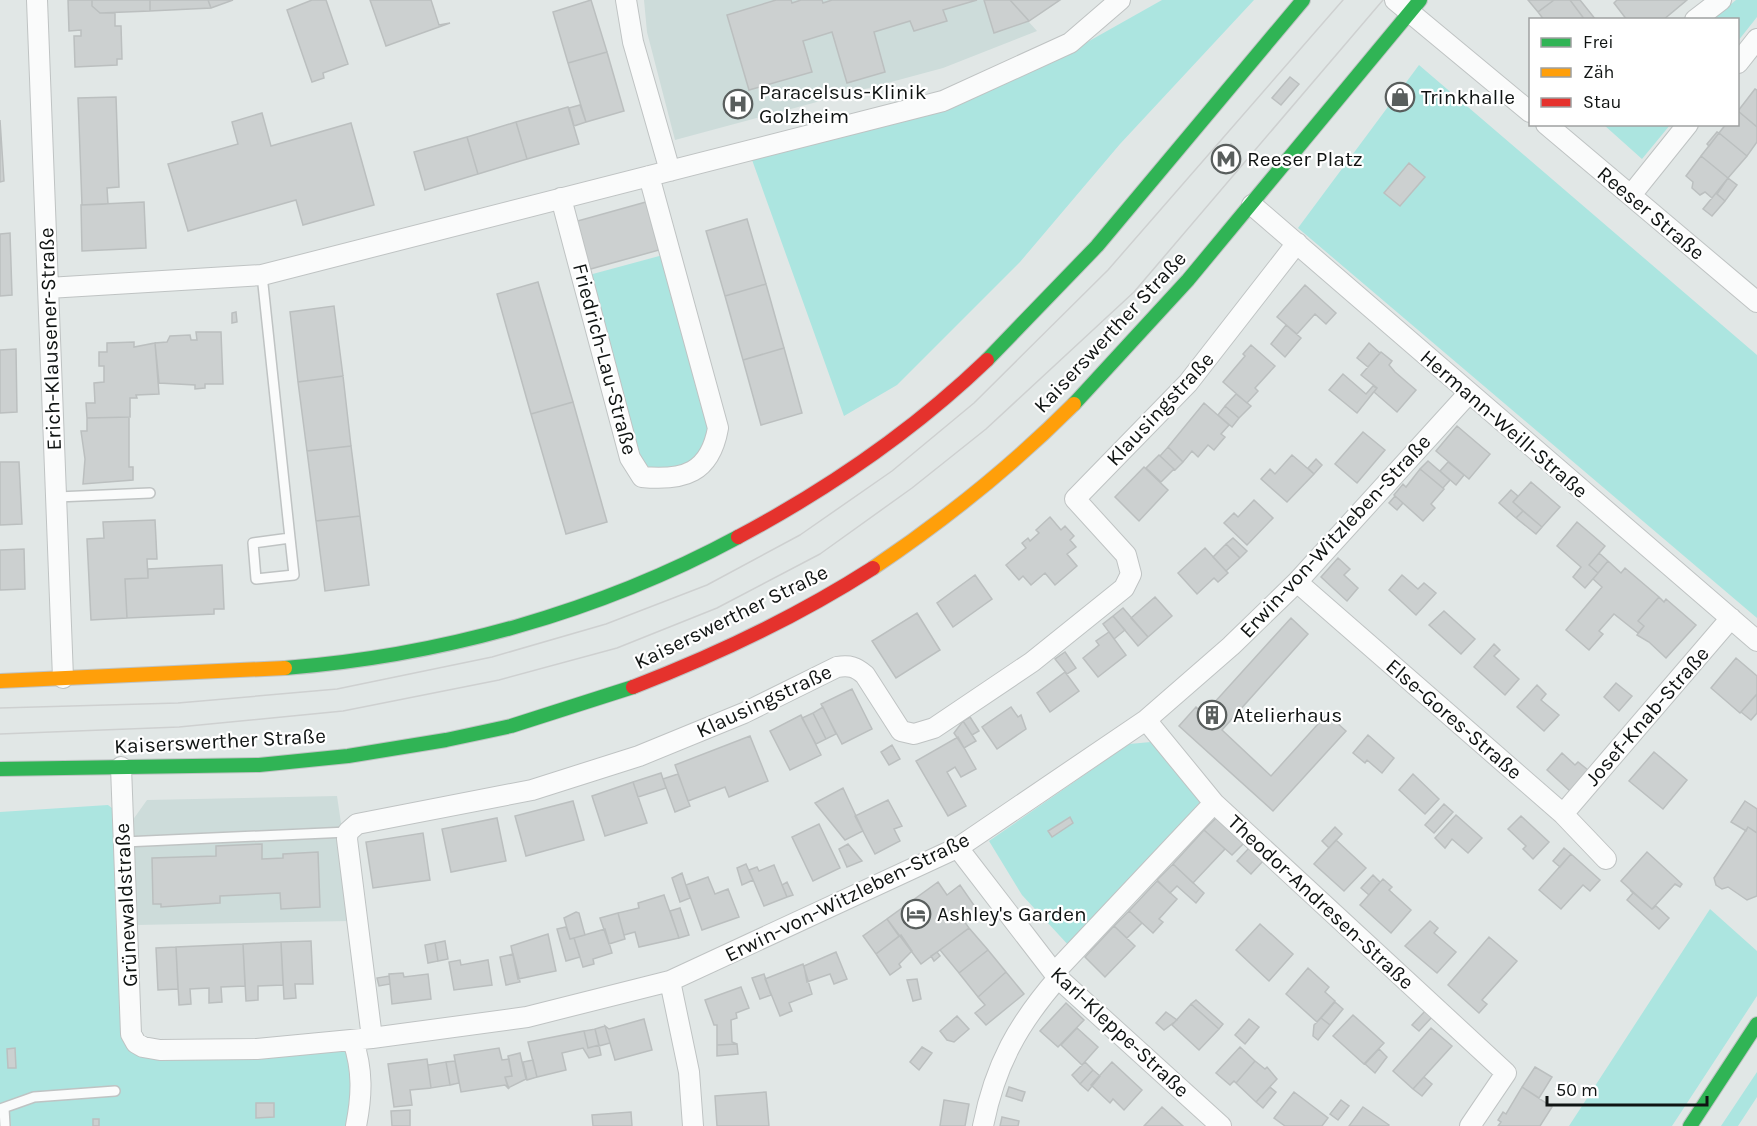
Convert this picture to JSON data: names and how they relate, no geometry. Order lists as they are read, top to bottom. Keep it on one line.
{"streets":{"street":["Reeser Straße","Kaiserswerther Straße","Erich-Klausener-Straße","Friedrich-Lau-Straße","Klausingstraße","Hermann-Weill-Straße","Erwin-von-Witzleben-Straße","Josef-Knab-Straße","Else-Gores-Straße","Theodor-Andresen-Straße","Grünewaldstraße","Karl-Kleppe-Straße"]},"crossings":[["Kaiserswerther Straße","Hermann-Weill-Straße"],["Kaiserswerther Straße","Grünewaldstraße"],["Klausingstraße","Hermann-Weill-Straße"],["Hermann-Weill-Straße","Erwin-von-Witzleben-Straße"],["Hermann-Weill-Straße","Josef-Knab-Straße"],["Erwin-von-Witzleben-Straße","Else-Gores-Straße"],["Erwin-von-Witzleben-Straße","Theodor-Andresen-Straße"],["Erwin-von-Witzleben-Straße","Grünewaldstraße"],["Erwin-von-Witzleben-Straße","Karl-Kleppe-Straße"],["Josef-Knab-Straße","Else-Gores-Straße"]],"places":{"shop":["Trinkhalle"],"hospital":["Paracelsus-Klinik Golzheim"],"metro station":["Reeser Platz"],"building":["Atelierhaus"],"hotel":["Ashley's Garden"]},"legend":["Frei","Zäh","Stau"],"scale_bar":"50 m"}
